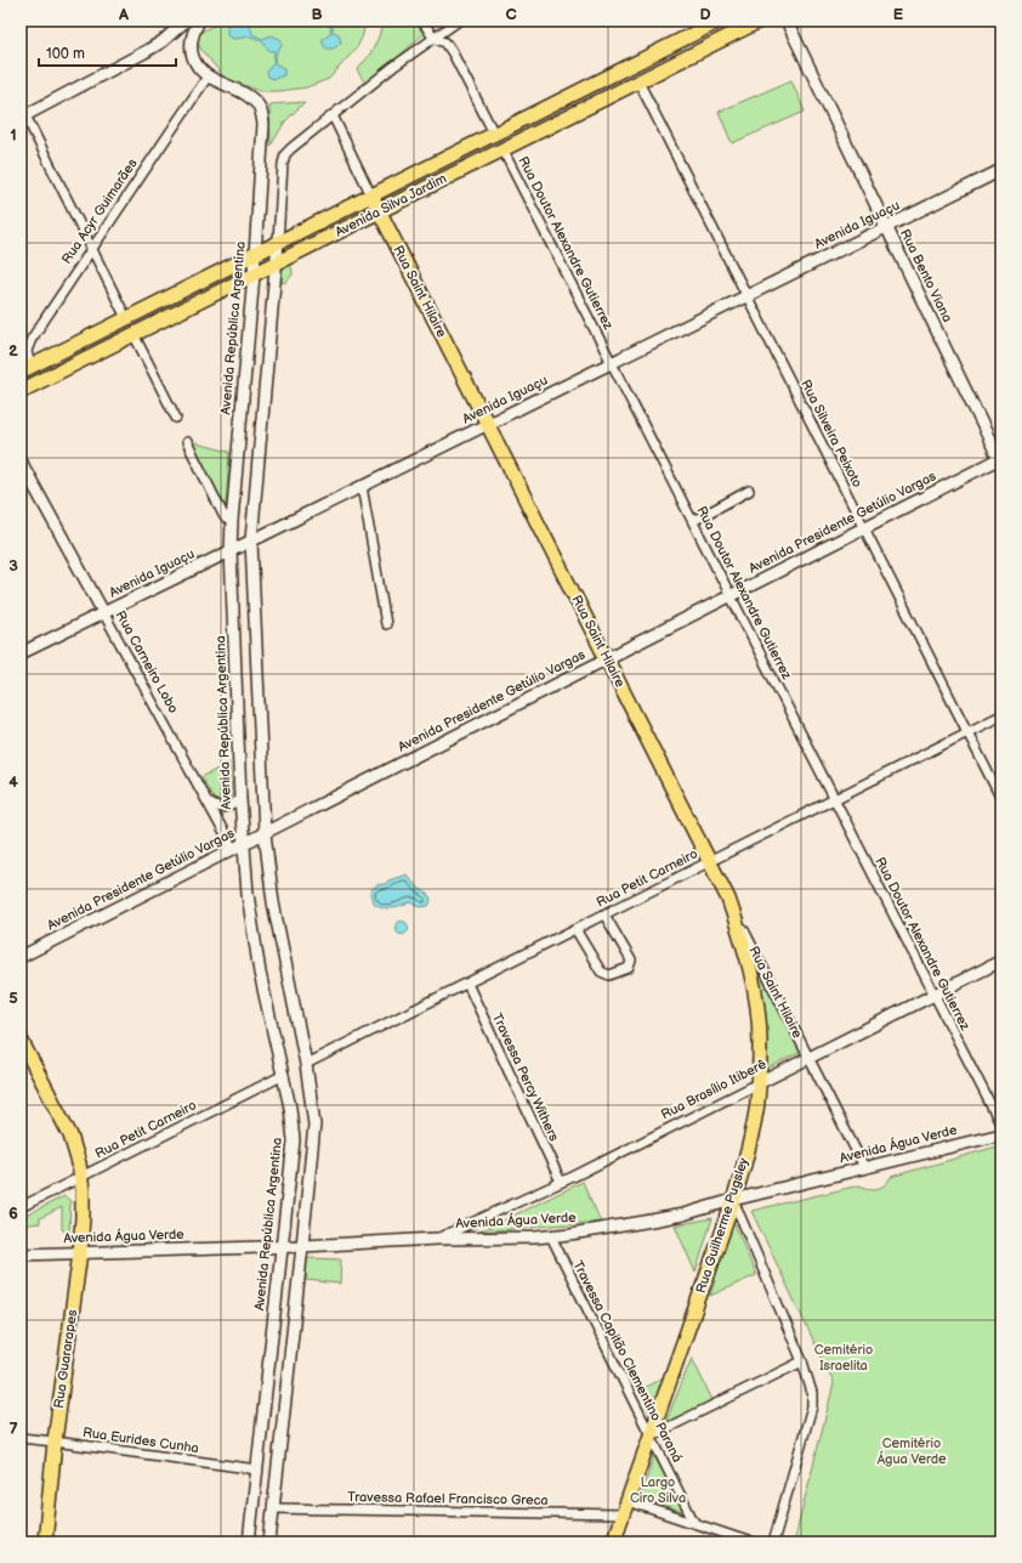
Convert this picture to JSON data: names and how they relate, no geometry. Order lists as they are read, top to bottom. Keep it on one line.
{"streets":{"main road":["Avenida Silva Jardim","Avenida Iguaçu","Rua Bento Viana","Rua Saint Hilaire","Avenida República Argentina","Avenida Presidente Getúlio Vargas","Rua Carneiro Lobo","Rua Brasílio Itiberê","Avenida Água Verde","Rua Guilherme Pugsley","Rua Guararapes"],"street":["Rua Acyr Guimarães","Rua Doutor Alexandre Gutierrez","Rua Silveira Peixoto","Rua Petit Carneiro","Travessa Percy Withers","Travessa Capitão Clementino Paraná","Rua Eurides Cunha","Travessa Rafael Francisco Greca"]},"crossings":[["Avenida Silva Jardim","Rua Acyr Guimarães"],["Avenida Silva Jardim","Rua Doutor Alexandre Gutierrez"],["Avenida Silva Jardim","Rua Saint Hilaire"],["Avenida Silva Jardim","Avenida República Argentina"],["Avenida Silva Jardim","Rua Silveira Peixoto"],["Rua Acyr Guimarães","Avenida República Argentina"],["Avenida Iguaçu","Rua Doutor Alexandre Gutierrez"],["Avenida Iguaçu","Rua Bento Viana"],["Avenida Iguaçu","Rua Saint Hilaire"],["Avenida Iguaçu","Avenida República Argentina"],["Avenida Iguaçu","Rua Silveira Peixoto"],["Avenida Iguaçu","Rua Carneiro Lobo"],["Rua Doutor Alexandre Gutierrez","Avenida Presidente Getúlio Vargas"],["Rua Doutor Alexandre Gutierrez","Rua Petit Carneiro"],["Rua Doutor Alexandre Gutierrez","Rua Brasílio Itiberê"],["Rua Bento Viana","Avenida Presidente Getúlio Vargas"],["Rua Saint Hilaire","Avenida Presidente Getúlio Vargas"],["Rua Saint Hilaire","Rua Petit Carneiro"],["Rua Saint Hilaire","Rua Brasílio Itiberê"],["Rua Saint Hilaire","Avenida Água Verde"],["Rua Saint Hilaire","Rua Guilherme Pugsley"],["Avenida República Argentina","Avenida Presidente Getúlio Vargas"],["Avenida República Argentina","Rua Petit Carneiro"],["Avenida República Argentina","Avenida Água Verde"],["Avenida República Argentina","Rua Eurides Cunha"],["Rua Silveira Peixoto","Avenida Presidente Getúlio Vargas"],["Rua Silveira Peixoto","Rua Petit Carneiro"],["Avenida Presidente Getúlio Vargas","Rua Carneiro Lobo"],["Rua Petit Carneiro","Travessa Percy Withers"],["Rua Petit Carneiro","Rua Guararapes"],["Travessa Percy Withers","Rua Brasílio Itiberê"],["Rua Brasílio Itiberê","Avenida Água Verde"],["Rua Brasílio Itiberê","Rua Guilherme Pugsley"],["Avenida Água Verde","Rua Guilherme Pugsley"],["Avenida Água Verde","Rua Guararapes"],["Avenida Água Verde","Travessa Capitão Clementino Paraná"],["Rua Guilherme Pugsley","Travessa Capitão Clementino Paraná"],["Rua Guilherme Pugsley","Travessa Rafael Francisco Greca"],["Rua Guararapes","Rua Eurides Cunha"]],"parks":["Cemitério Israelita","Cemitério Água Verde","Largo Ciro Silva"],"scale_bar":"100 m","grid":{"columns":["A","B","C","D","E"],"rows":["1","2","3","4","5","6","7"]}}
